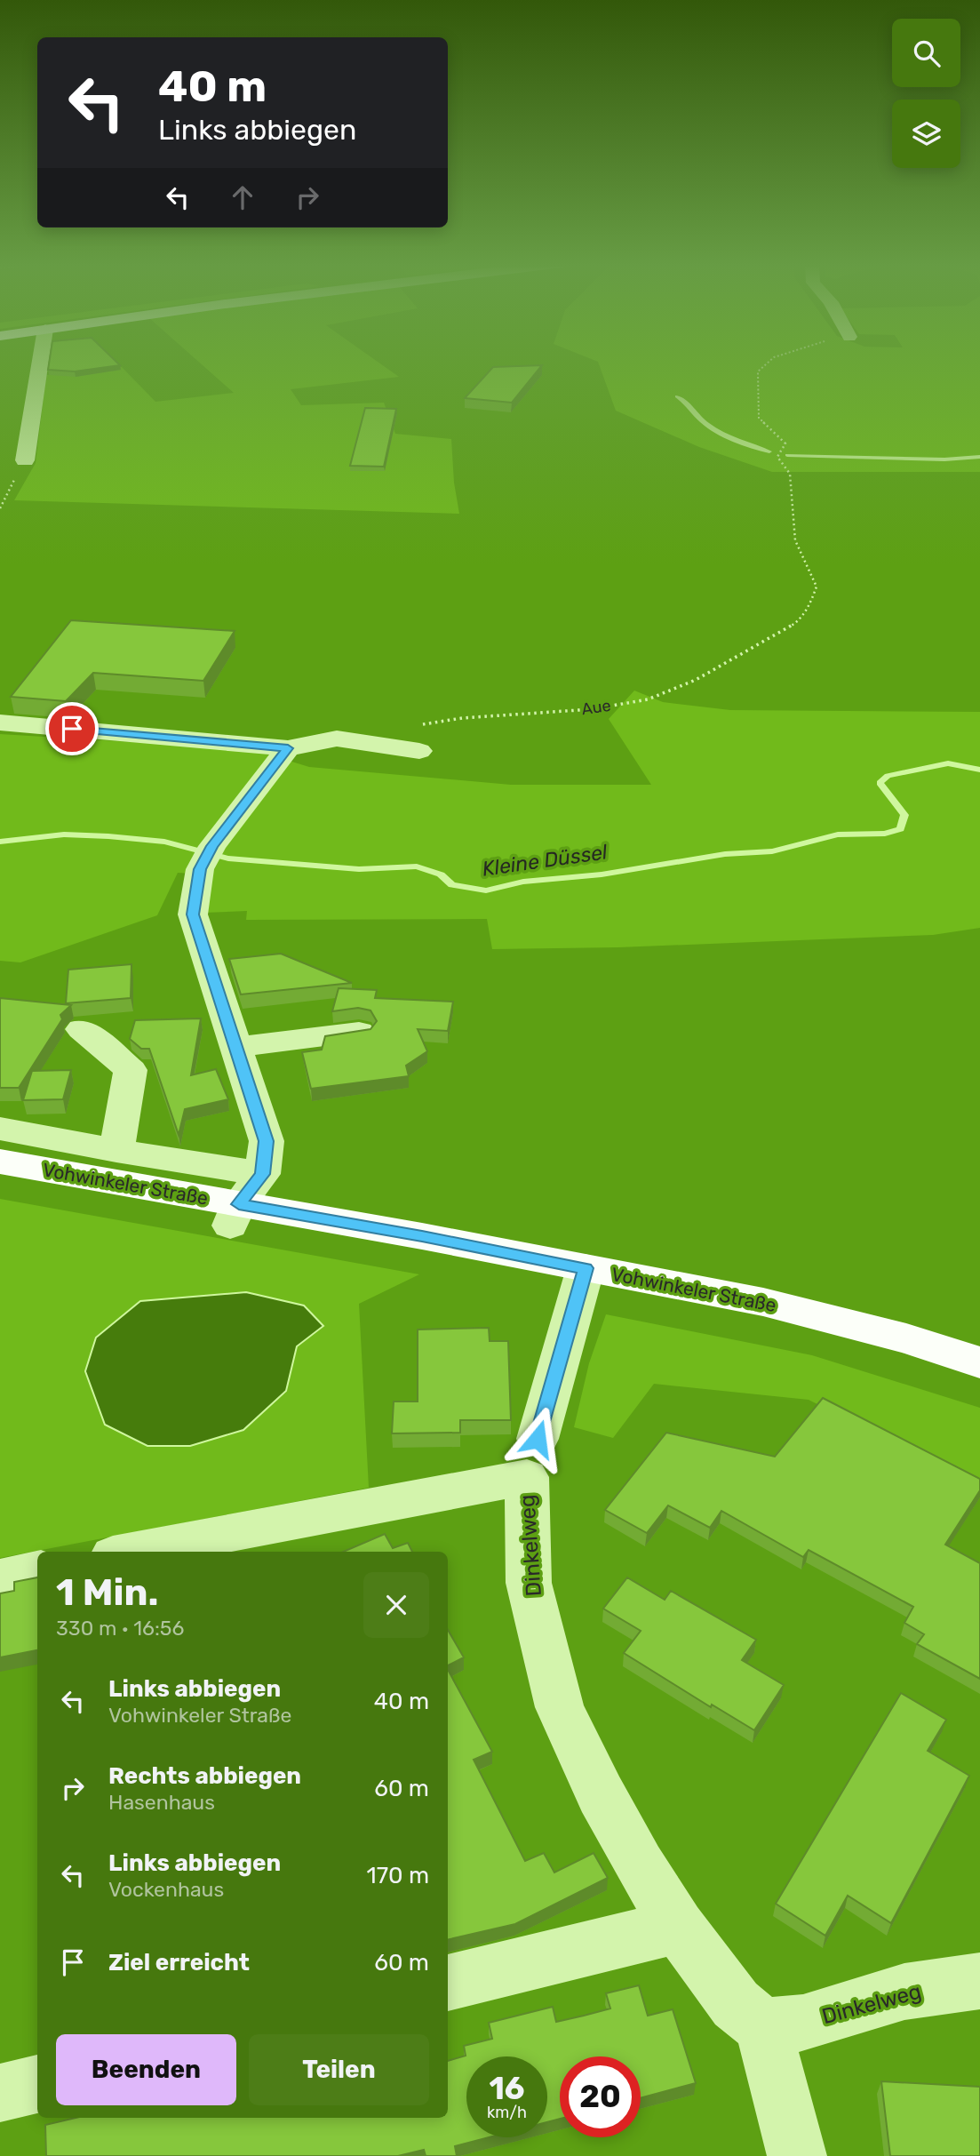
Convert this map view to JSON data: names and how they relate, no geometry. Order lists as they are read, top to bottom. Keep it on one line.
{"streets":{"main road":["Vohwinkeler Straße"],"street":["Dinkelweg"],"path":["Aue"]},"water":["Kleine Düssel"],"page":{"turn":["40 m","Links abbiegen"],"heading":["1 Min.","330 m · 16:56"],"list":[{"name":"Links abbiegen","note":"Vohwinkeler Straße","value":"40 m"},{"name":"Rechts abbiegen","note":"Hasenhaus","value":"60 m"},{"name":"Links abbiegen","note":"Vockenhaus","value":"170 m"},{"name":"Ziel erreicht","value":"60 m"}],"buttons":["Beenden","Teilen"],"speed":"16 km/h","limit":"20"}}
